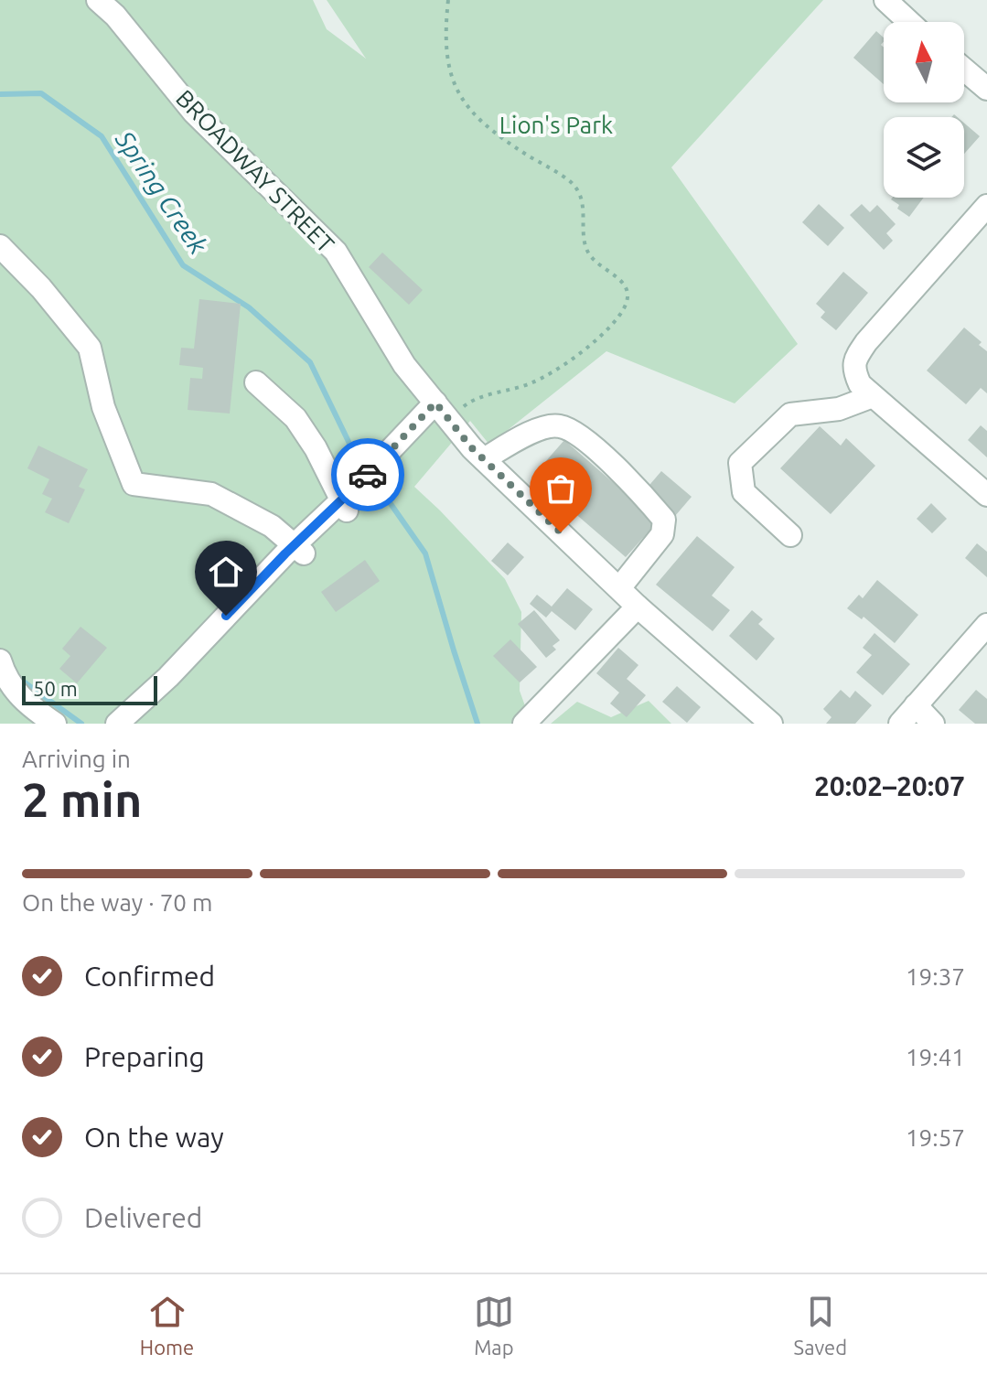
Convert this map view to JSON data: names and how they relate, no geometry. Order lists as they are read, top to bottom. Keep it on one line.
{"streets":{"street":["BROADWAY STREET"]},"water":["Spring Creek"],"parks":["Lion's Park"],"scale_bar":"50 m","north":"top","page":{"scale":"50 m","heading":["2 min","Arriving in","20:02–20:07"],"bar":"On the way · 70 m","list":[["Confirmed","19:37"],["Preparing","19:41"],["On the way","19:57"],"Delivered"],"tabs":["Home","Map","Saved"]}}
